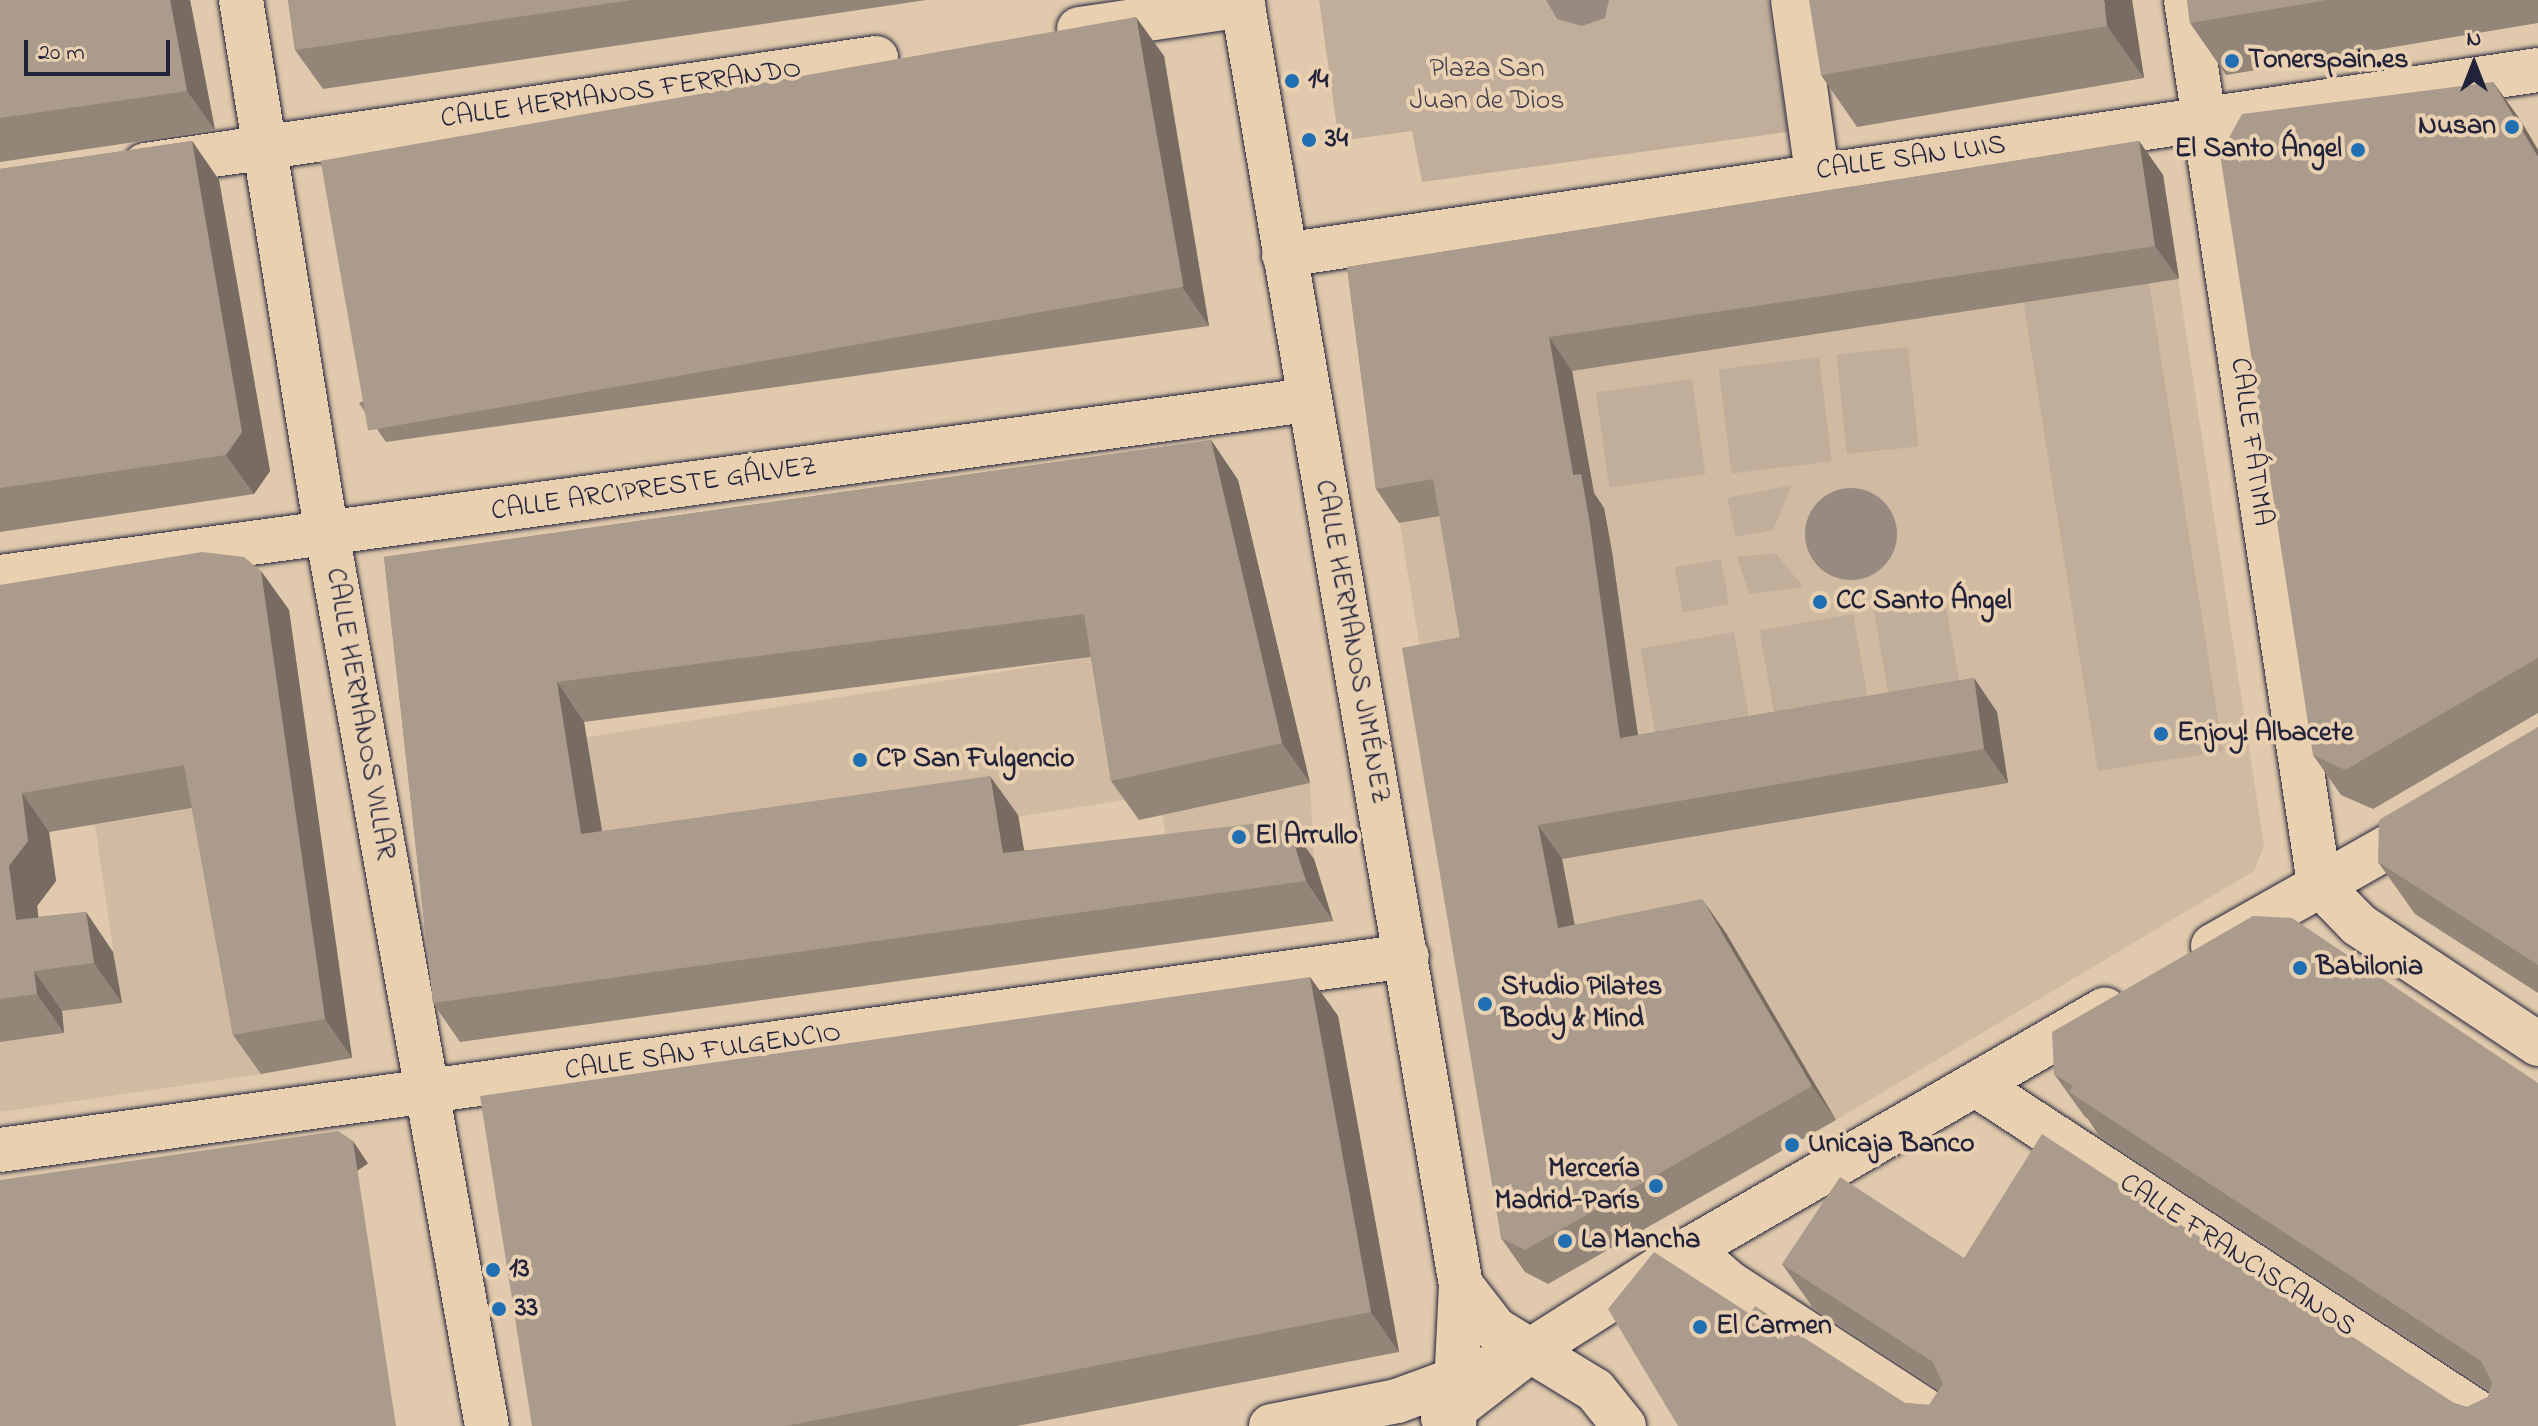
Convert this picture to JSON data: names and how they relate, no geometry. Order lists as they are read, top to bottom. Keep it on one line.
{"streets":{"street":["CALLE HERMANOS FERRANDO","CALLE SAN LUIS","CALLE FÁTIMA","CALLE ARCIPRESTE GÁLVEZ","CALLE HERMANOS JIMÉNEZ","CALLE HERMANOS VILLAR","CALLE SAN FULGENCIO","CALLE FRANCISCANOS"]},"crossings":[["CALLE HERMANOS FERRANDO","CALLE HERMANOS VILLAR"],["CALLE SAN LUIS","CALLE FÁTIMA"],["CALLE SAN LUIS","CALLE HERMANOS JIMÉNEZ"],["CALLE ARCIPRESTE GÁLVEZ","CALLE HERMANOS JIMÉNEZ"],["CALLE ARCIPRESTE GÁLVEZ","CALLE HERMANOS VILLAR"],["CALLE HERMANOS JIMÉNEZ","CALLE SAN FULGENCIO"],["CALLE HERMANOS VILLAR","CALLE SAN FULGENCIO"]],"parks":["Plaza San Juan de Dios"],"places":["Tonerspain.es","14","Nusan","34","El Santo Ángel","CC Santo Ángel","Enjoy! Albacete","CP San Fulgencio","El Arrullo","Babilonia","Studio Pilates Body & Mind","Unicaja Banco","Mercería Madrid-París","La Mancha","13","33","El Carmen"],"scale_bar":"20 m","north":"top"}
